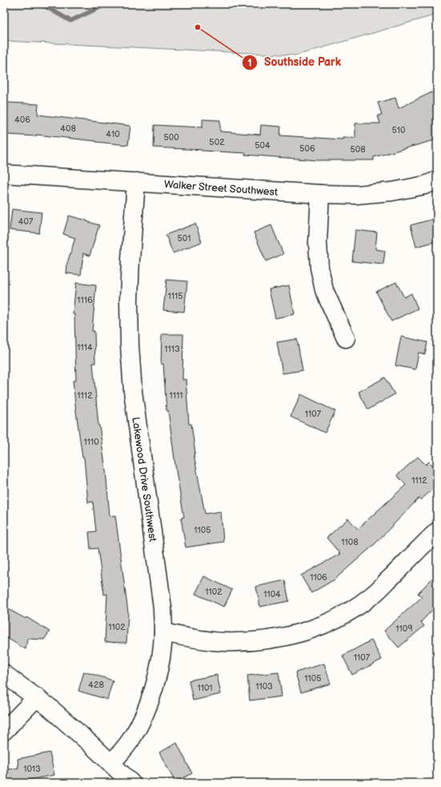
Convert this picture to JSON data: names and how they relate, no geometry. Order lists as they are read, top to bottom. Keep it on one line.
{"streets":{"street":["Walker Street Southwest","Lakewood Drive Southwest"]},"crossings":[["Walker Street Southwest","Lakewood Drive Southwest"]],"places":["Southside Park"],"house_numbers":["406","408","510","410","500","502","504","506","508","407","501","1115","1116","1114","1113","1112","1111","1107","1110","1112","1105","1108","1106","1102","1104","1102","1109","1107","1105","428","1103","1101","1013"]}
